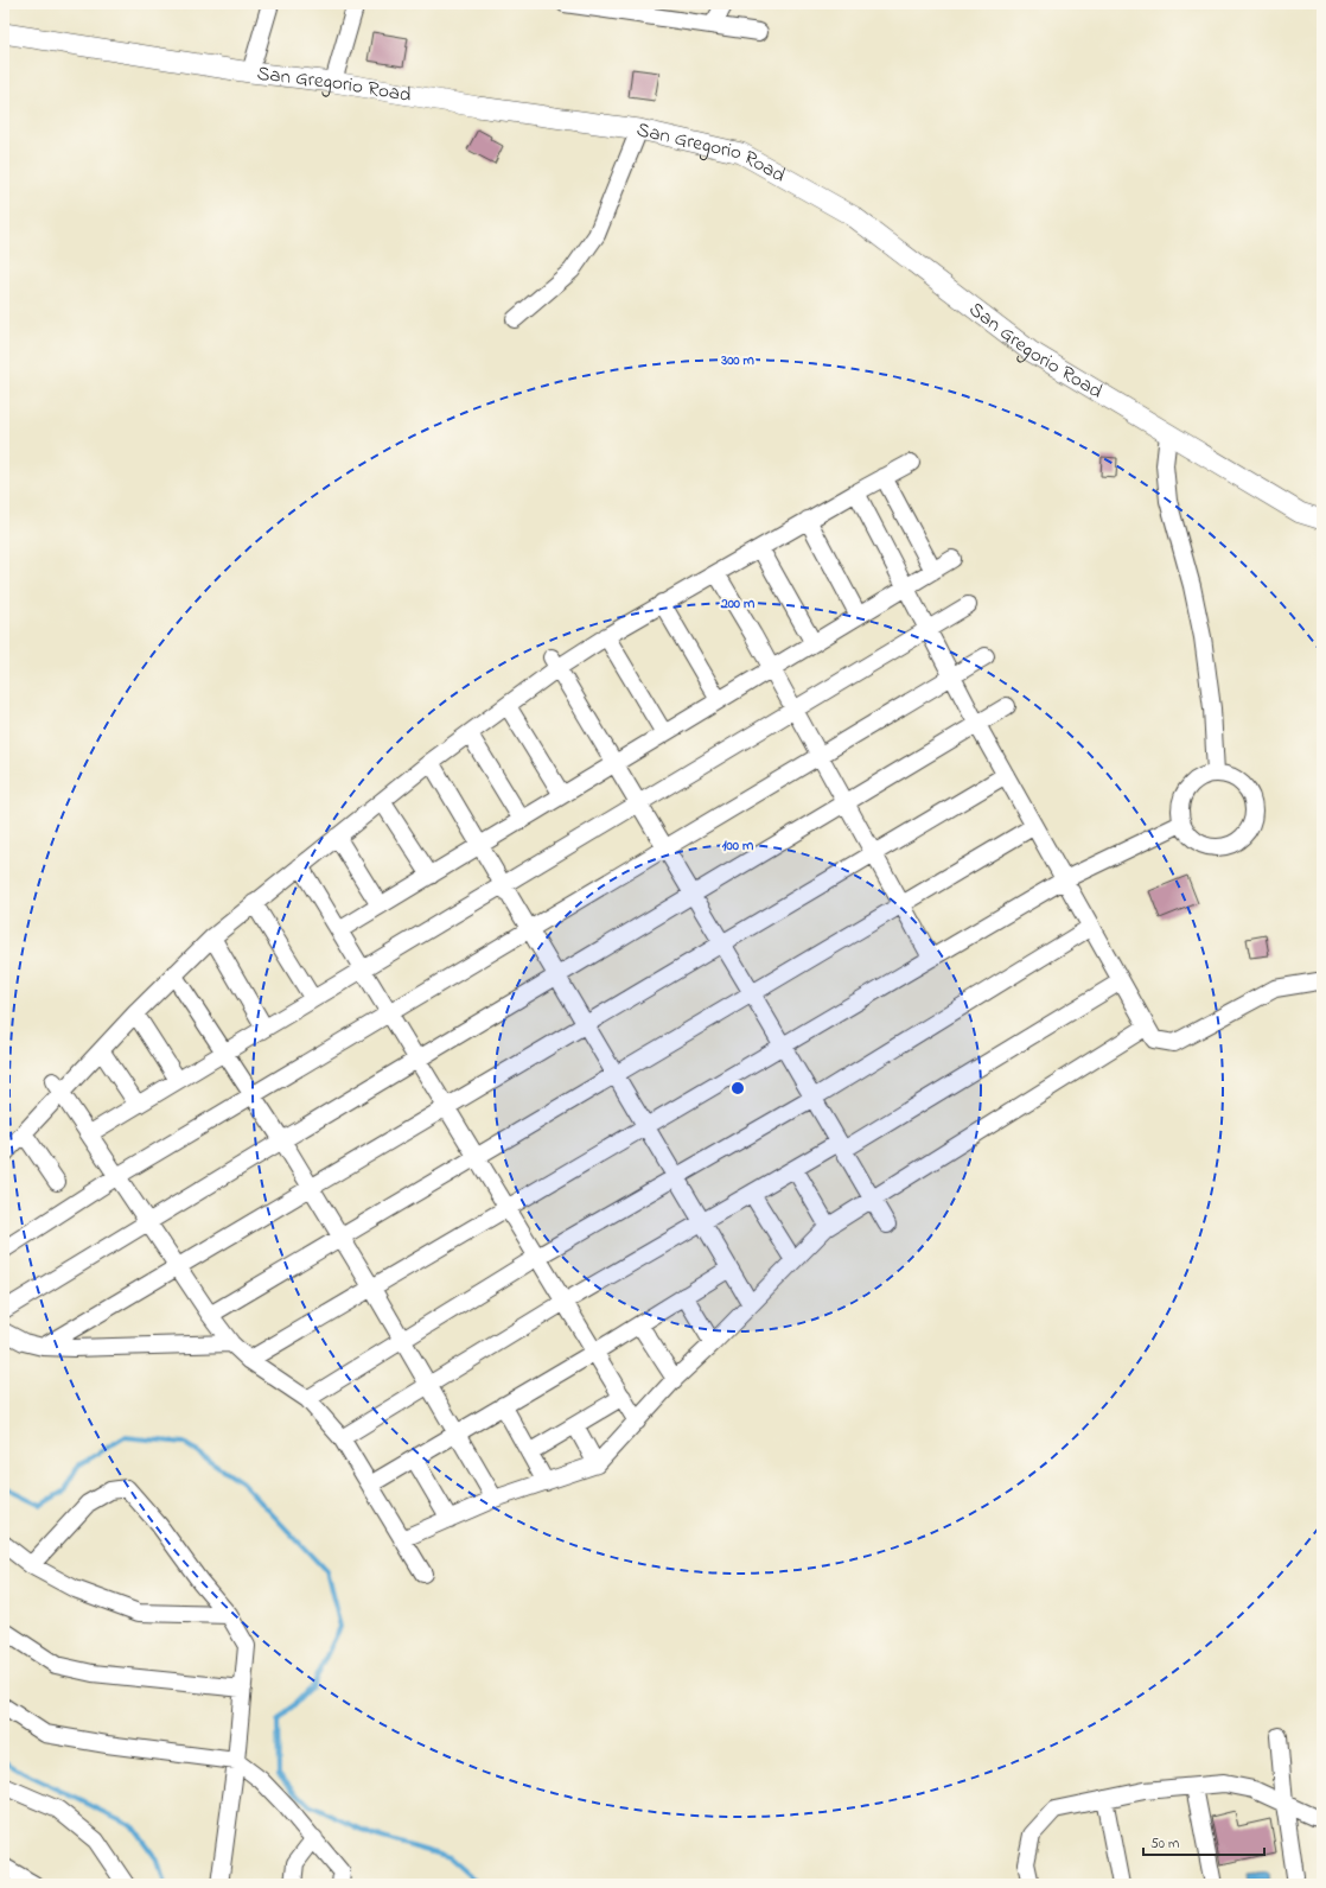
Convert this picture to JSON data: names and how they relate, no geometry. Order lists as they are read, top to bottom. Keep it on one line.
{"streets":{"street":["San Gregorio Road"]},"scale_bar":"50 m","rings":["300 m","200 m","100 m"]}
